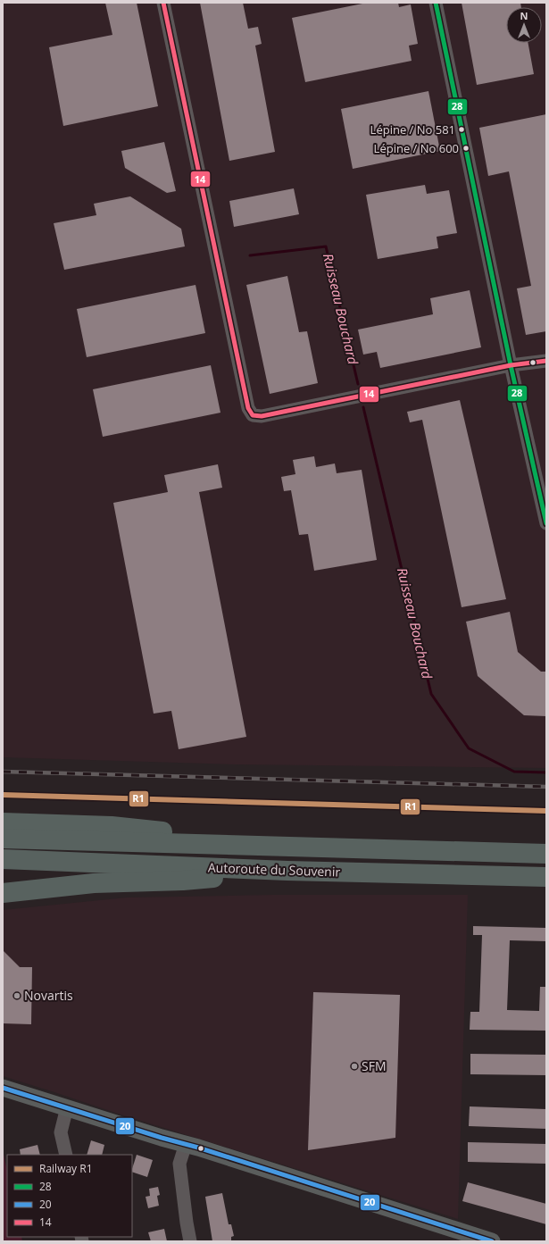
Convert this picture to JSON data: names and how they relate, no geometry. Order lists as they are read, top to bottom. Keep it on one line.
{"streets":{"highway":["Autoroute du Souvenir"]},"water":["Ruisseau Bouchard"],"places":["Lépine / No 581","Lépine / No 600","Novartis","SFM"],"lines":["transit line 28","transit line 14","rail line R1","transit line 20"],"legend":["Railway R1","28","20","14"],"north":"top"}
